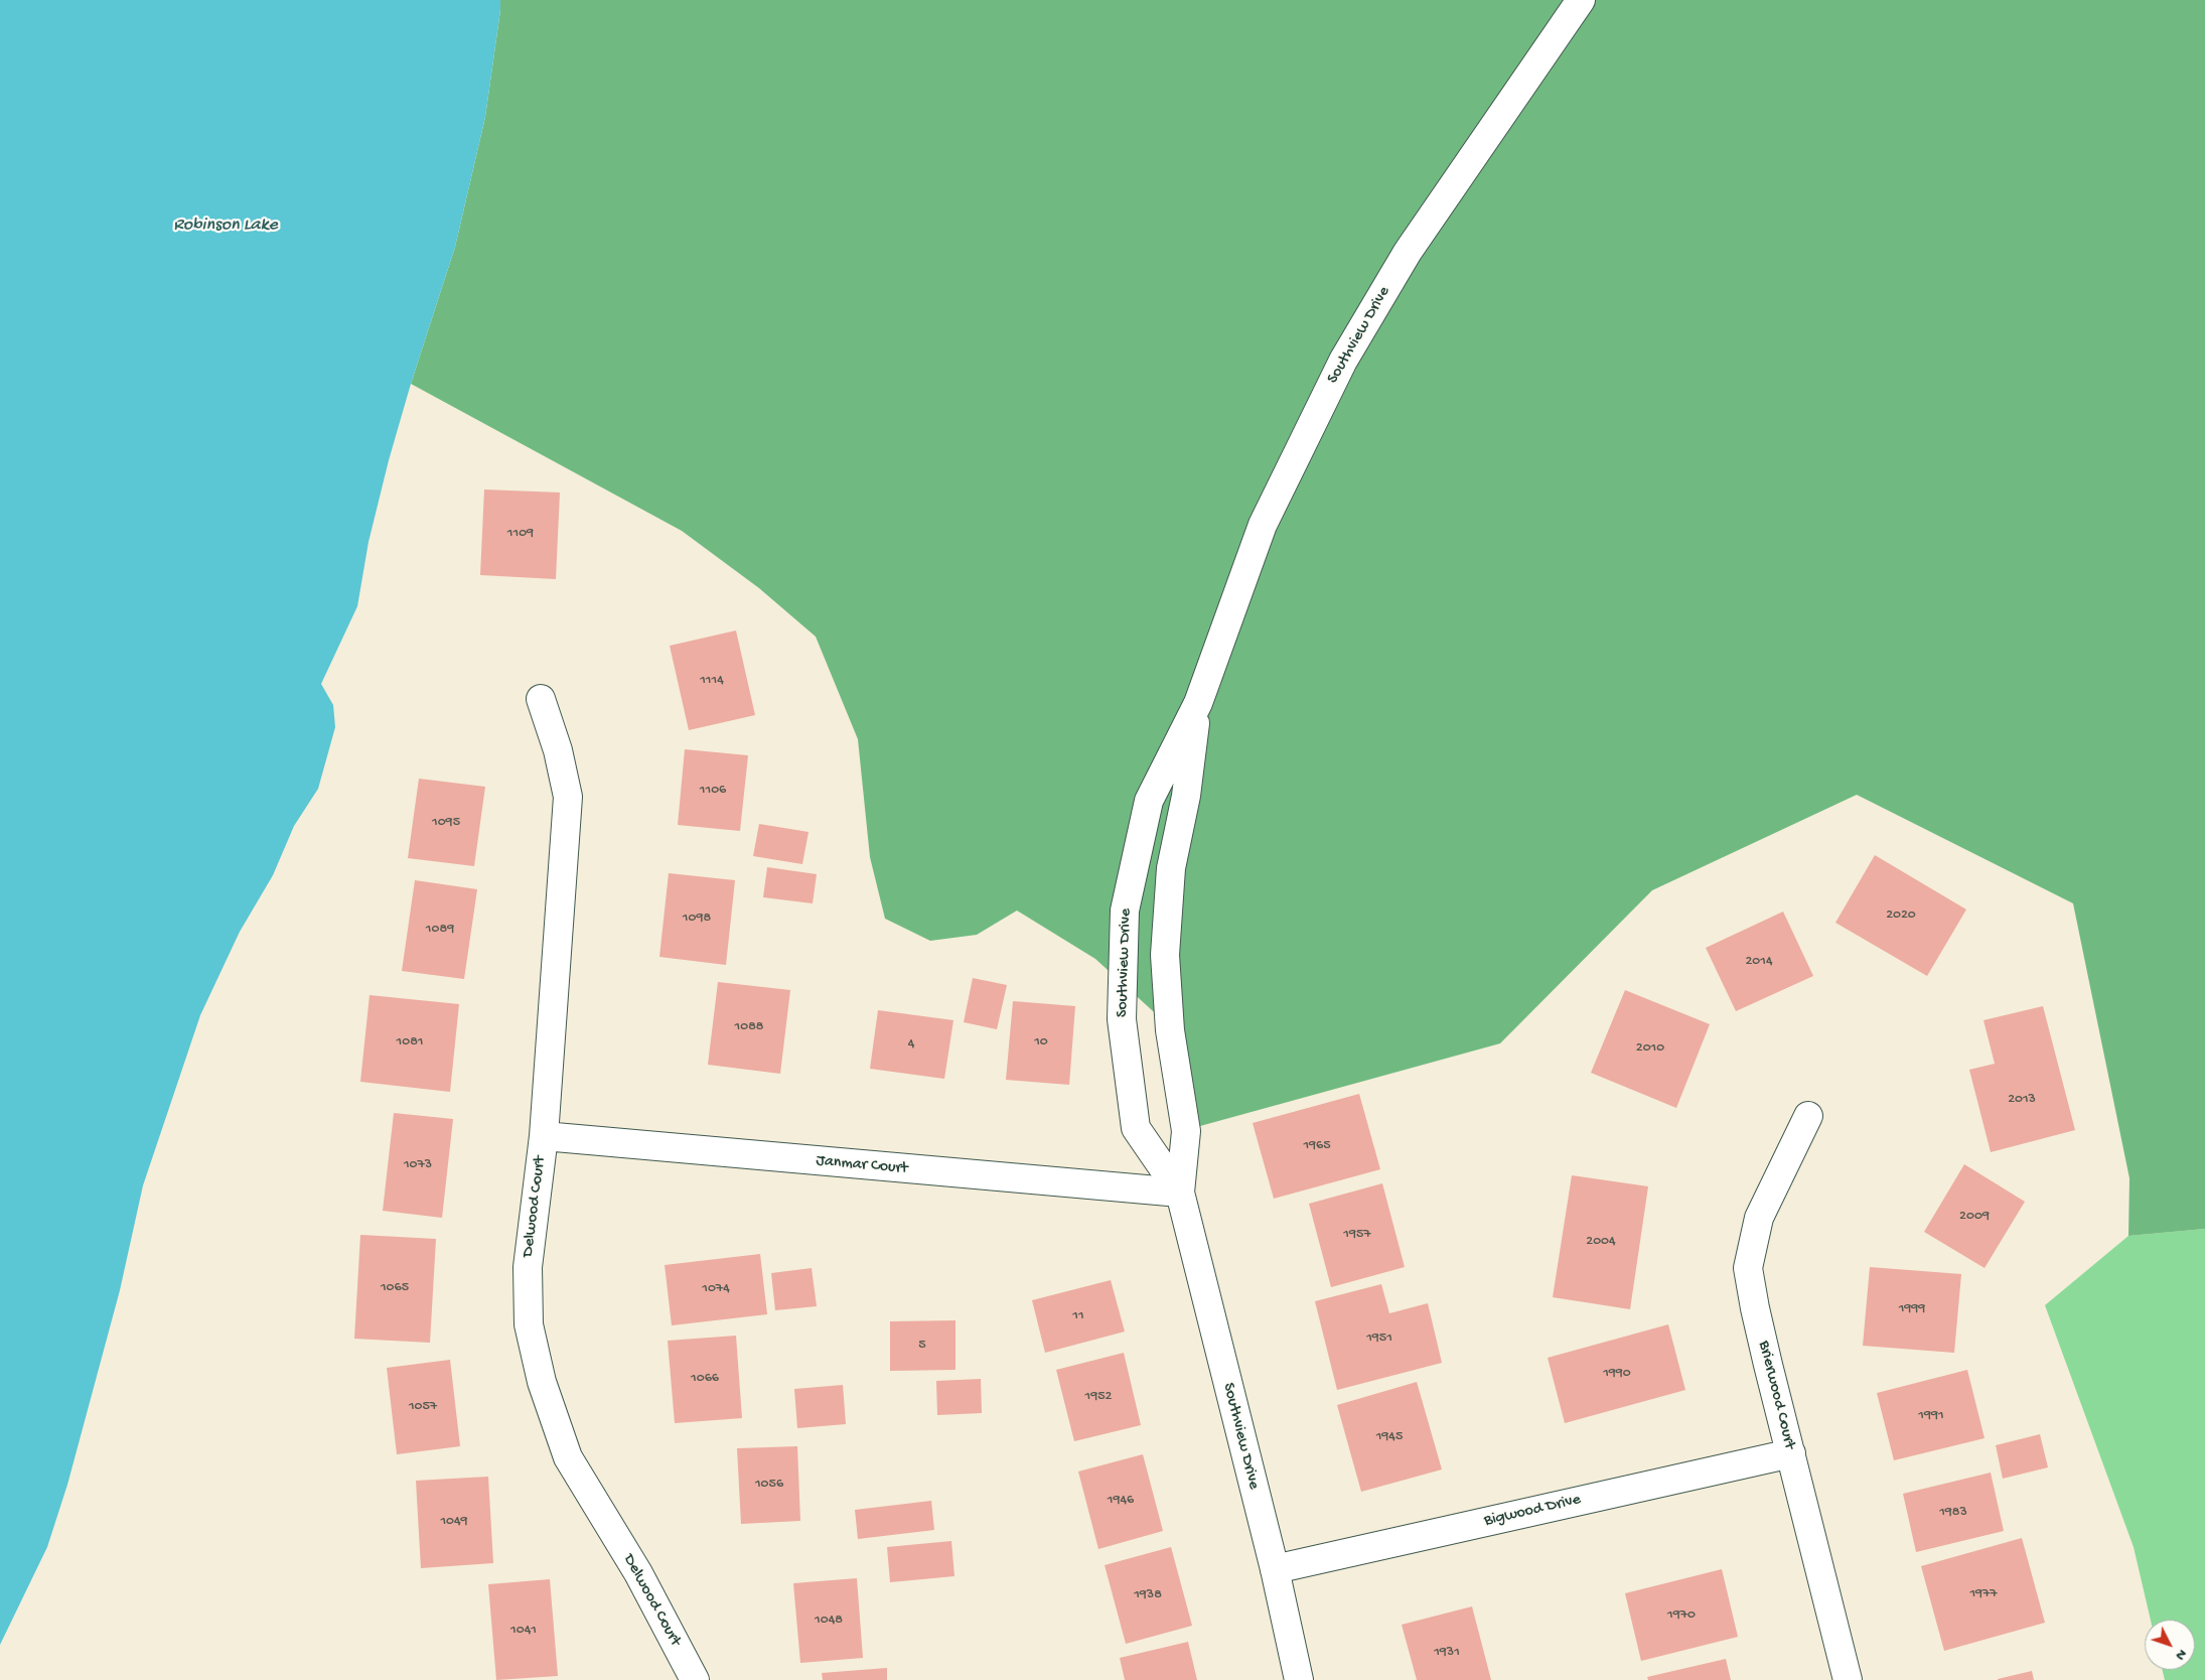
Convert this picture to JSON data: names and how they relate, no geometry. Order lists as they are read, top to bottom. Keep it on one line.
{"streets":{"street":["Southview Drive","Janmar Court","Delwood Court","Brierwood Court","Bigwood Drive"]},"crossings":[["Southview Drive","Janmar Court"],["Southview Drive","Bigwood Drive"],["Janmar Court","Delwood Court"],["Brierwood Court","Bigwood Drive"]],"water":["Robinson Lake"],"house_numbers":["1109","1114","1106","1095","2020","1098","1089","2014","1088","1081","10","4","2010","2013","1965","1073","2009","1957","2004","1065","1074","1999","11","1951","5","1990","1066","1952","1057","1991","1945","1056","1946","1983","1049","1977","1938","1970","1048","1041","1931"],"north":"bottom right"}
